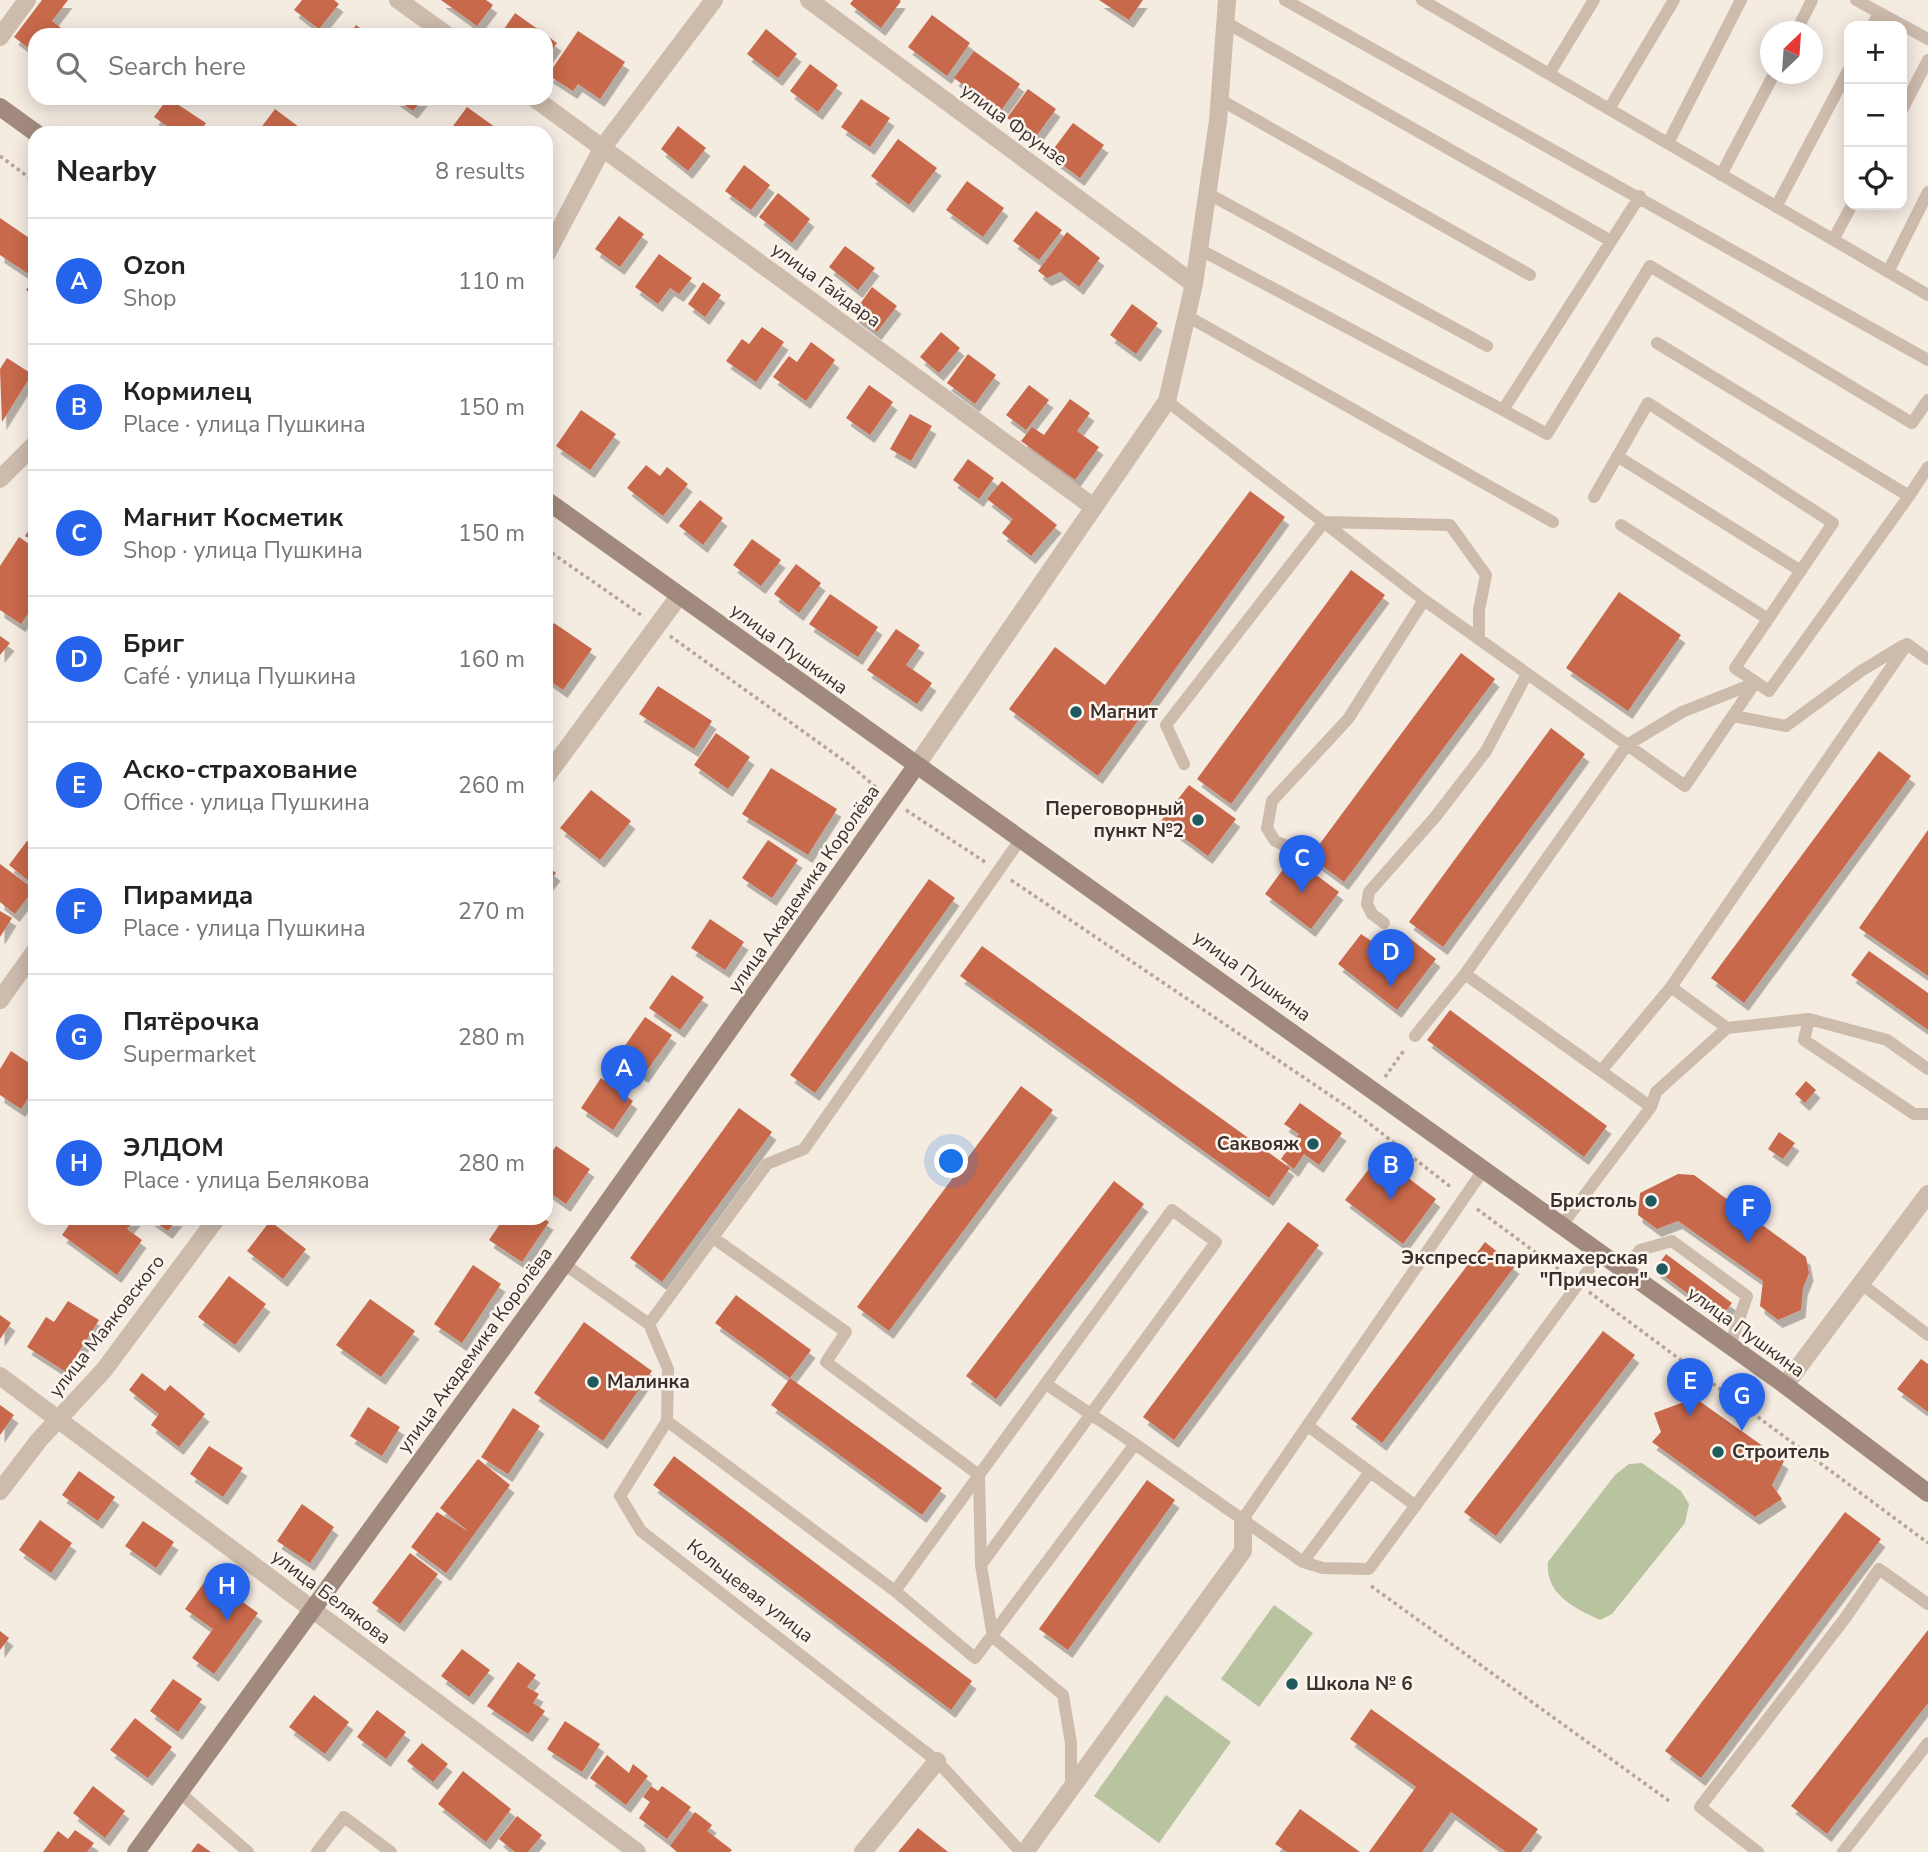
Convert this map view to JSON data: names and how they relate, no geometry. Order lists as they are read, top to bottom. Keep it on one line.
{"streets":{"street":["улица Фрунзе","улица Гайдара","улица Пушкина","улица Академика Королёва","улица Маяковского","улица Белякова"],"lane":["Кольцевая улица"]},"crossings":[["улица Пушкина","улица Академика Королёва"],["улица Академика Королёва","улица Белякова"],["улица Маяковского","улица Белякова"]],"places":["Магнит","Переговорный пункт №2","Саквояж","Бристоль","Экспресс-парикмахерская \"Причесон\"","Малинка","Строитель","Школа № 6"],"north":"top right","page":{"map_buttons":["+","−"],"search":"Search here","heading":["Nearby","8 results"],"list":[{"mark":"A","name":"Ozon","note":"Shop","value":"110 m"},{"mark":"B","name":"Кормилец","note":"Place · улица Пушкина","value":"150 m"},{"mark":"C","name":"Магнит Косметик","note":"Shop · улица Пушкина","value":"150 m"},{"mark":"D","name":"Бриг","note":"Café · улица Пушкина","value":"160 m"},{"mark":"E","name":"Аско-страхование","note":"Office · улица Пушкина","value":"260 m"},{"mark":"F","name":"Пирамида","note":"Place · улица Пушкина","value":"270 m"},{"mark":"G","name":"Пятёрочка","note":"Supermarket","value":"280 m"},{"mark":"H","name":"ЭЛДОМ","note":"Place · улица Белякова","value":"280 m"}],"pins":["C","D","A","B","F","E","G","H"]}}
